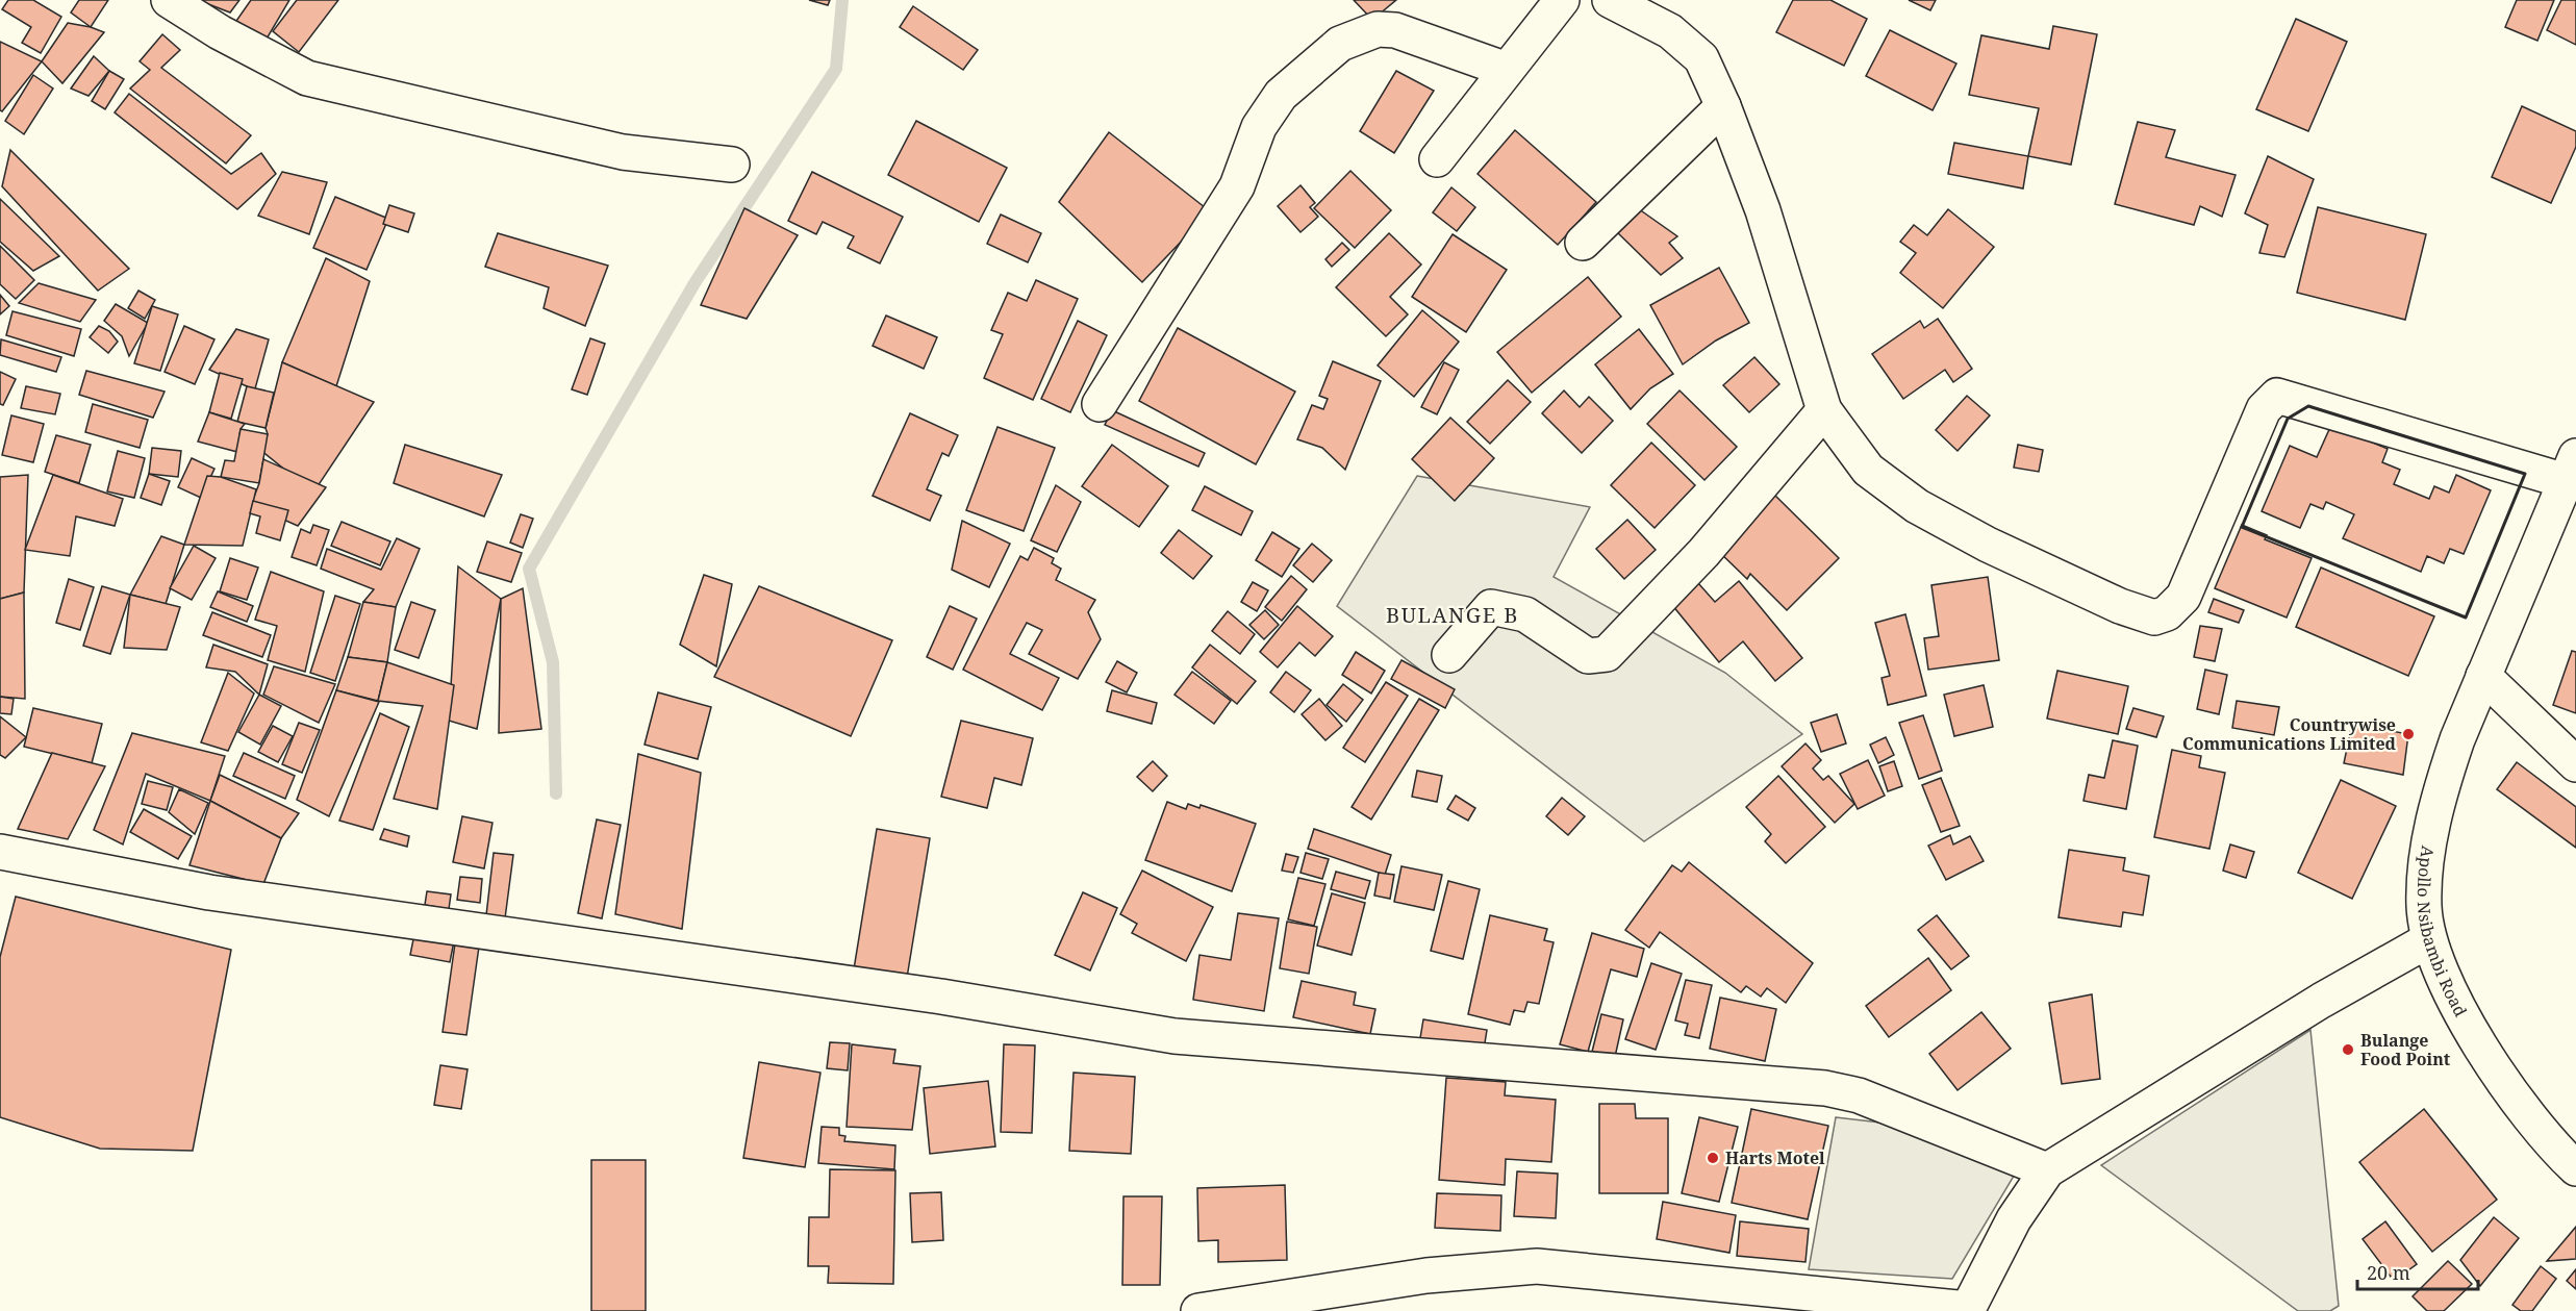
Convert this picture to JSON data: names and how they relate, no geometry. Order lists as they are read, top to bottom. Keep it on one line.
{"streets":{"street":["Apollo Nsibambi Road"]},"districts":["BULANGE B"],"places":["Countrywise Communications Limited","Bulange Food Point","Harts Motel"],"scale_bar":"20 m"}
